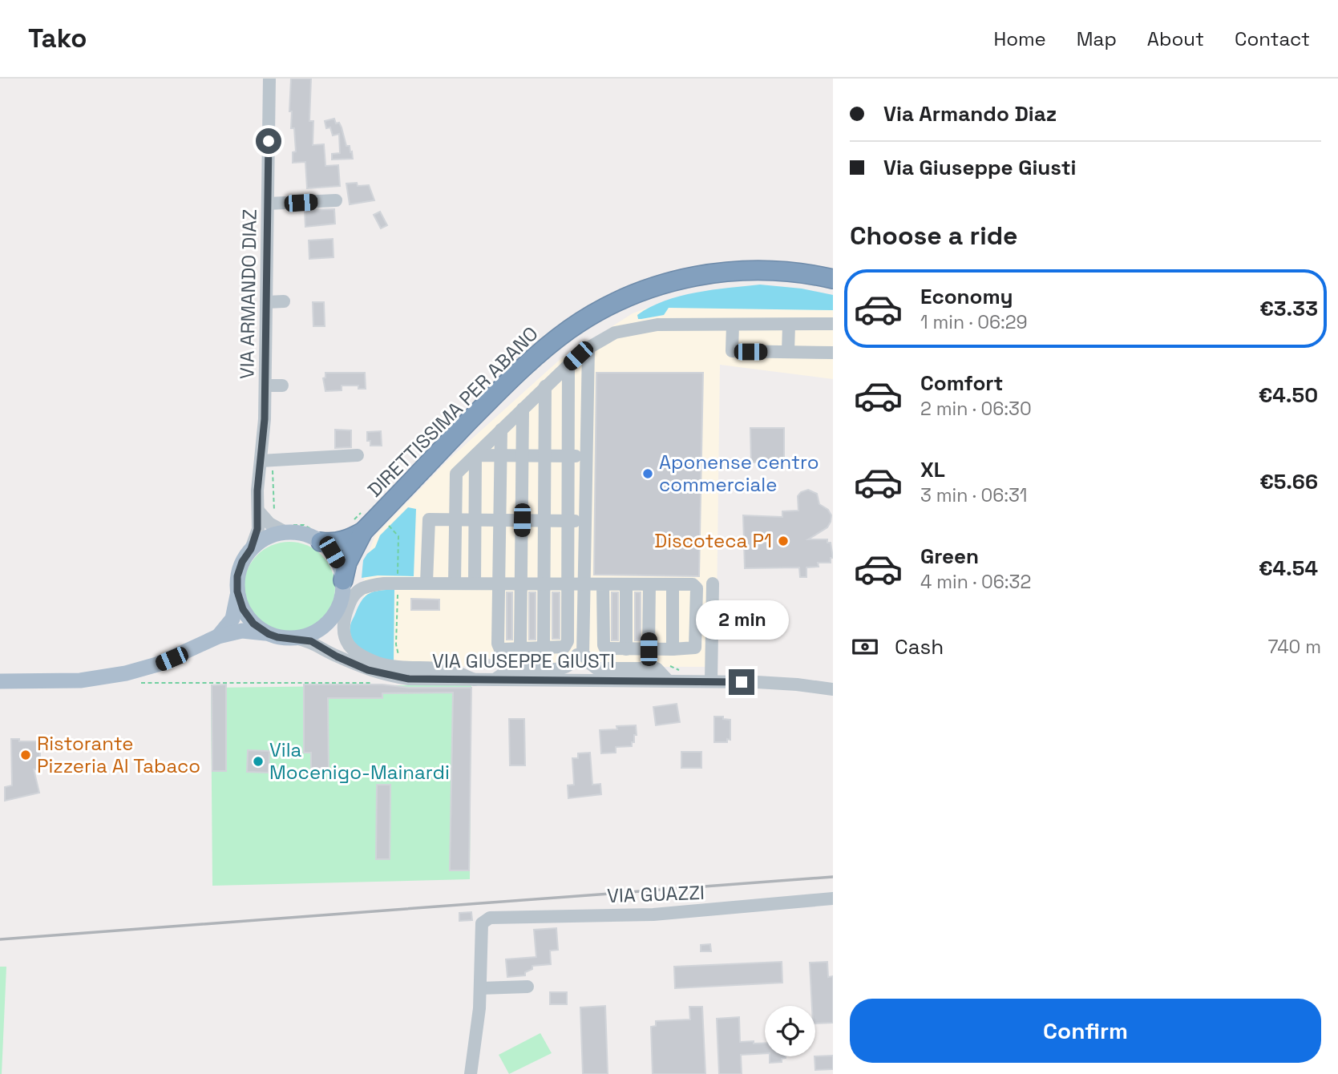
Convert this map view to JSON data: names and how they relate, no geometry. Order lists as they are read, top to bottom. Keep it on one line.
{"streets":{"highway":["DIRETTISSIMA PER ABANO"],"street":["VIA ARMANDO DIAZ","VIA GIUSEPPE GIUSTI","VIA GUAZZI"]},"crossings":[["VIA ARMANDO DIAZ","DIRETTISSIMA PER ABANO"],["VIA ARMANDO DIAZ","VIA GIUSEPPE GIUSTI"],["DIRETTISSIMA PER ABANO","VIA GIUSEPPE GIUSTI"]],"places":["Aponense centro commerciale","Discoteca P1","Ristorante Pizzeria Al Tabaco","Vila Mocenigo-Mainardi"],"page":{"header":"Tako","nav":["Home","Map","About","Contact"],"banner":["Via Armando Diaz","Via Giuseppe Giusti"],"heading":"Choose a ride","list":[{"name":"Economy","note":"1 min · 06:29","value":"€3.33"},{"name":"Comfort","note":"2 min · 06:30","value":"€4.50"},{"name":"XL","note":"3 min · 06:31","value":"€5.66"},{"name":"Green","note":"4 min · 06:32","value":"€4.54"}],"bubble":"2 min","pay":["Cash","740 m"],"buttons":"Confirm"}}
